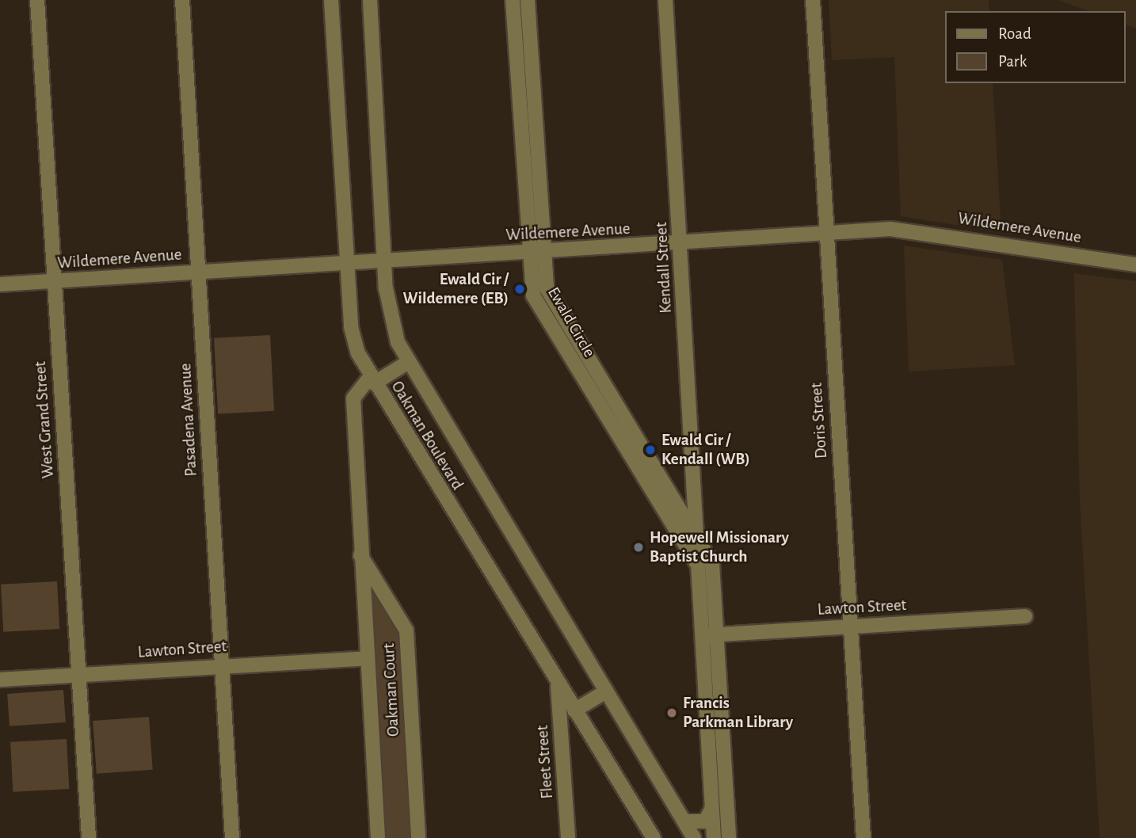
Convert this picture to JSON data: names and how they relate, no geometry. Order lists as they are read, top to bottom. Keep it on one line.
{"streets":{"street":["Wildemere Avenue","Kendall Street","Ewald Circle","West Grand Street","Pasadena Avenue","Doris Street","Oakman Boulevard","Lawton Street","Oakman Court","Fleet Street"]},"crossings":[["Wildemere Avenue","Kendall Street"],["Wildemere Avenue","Ewald Circle"],["Wildemere Avenue","West Grand Street"],["Wildemere Avenue","Pasadena Avenue"],["Wildemere Avenue","Doris Street"],["Wildemere Avenue","Oakman Boulevard"],["Kendall Street","Ewald Circle"],["Kendall Street","Lawton Street"],["West Grand Street","Lawton Street"],["Pasadena Avenue","Lawton Street"],["Doris Street","Lawton Street"],["Oakman Boulevard","Oakman Court"],["Oakman Boulevard","Fleet Street"],["Lawton Street","Oakman Court"]],"places":["Ewald Cir / Wildemere (EB)","Ewald Cir / Kendall (WB)","Hopewell Missionary Baptist Church","Francis Parkman Library"],"legend":["Road","Park"]}
